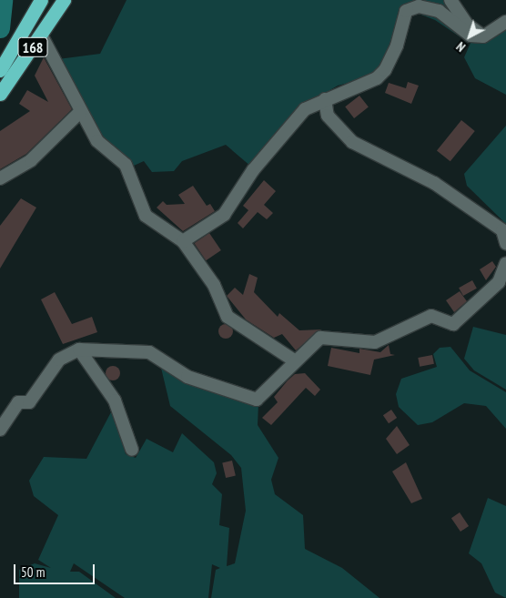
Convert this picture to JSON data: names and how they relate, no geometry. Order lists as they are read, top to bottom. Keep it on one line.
{"streets":{"highway":["168"]},"scale_bar":"50 m","north":"bottom left"}
